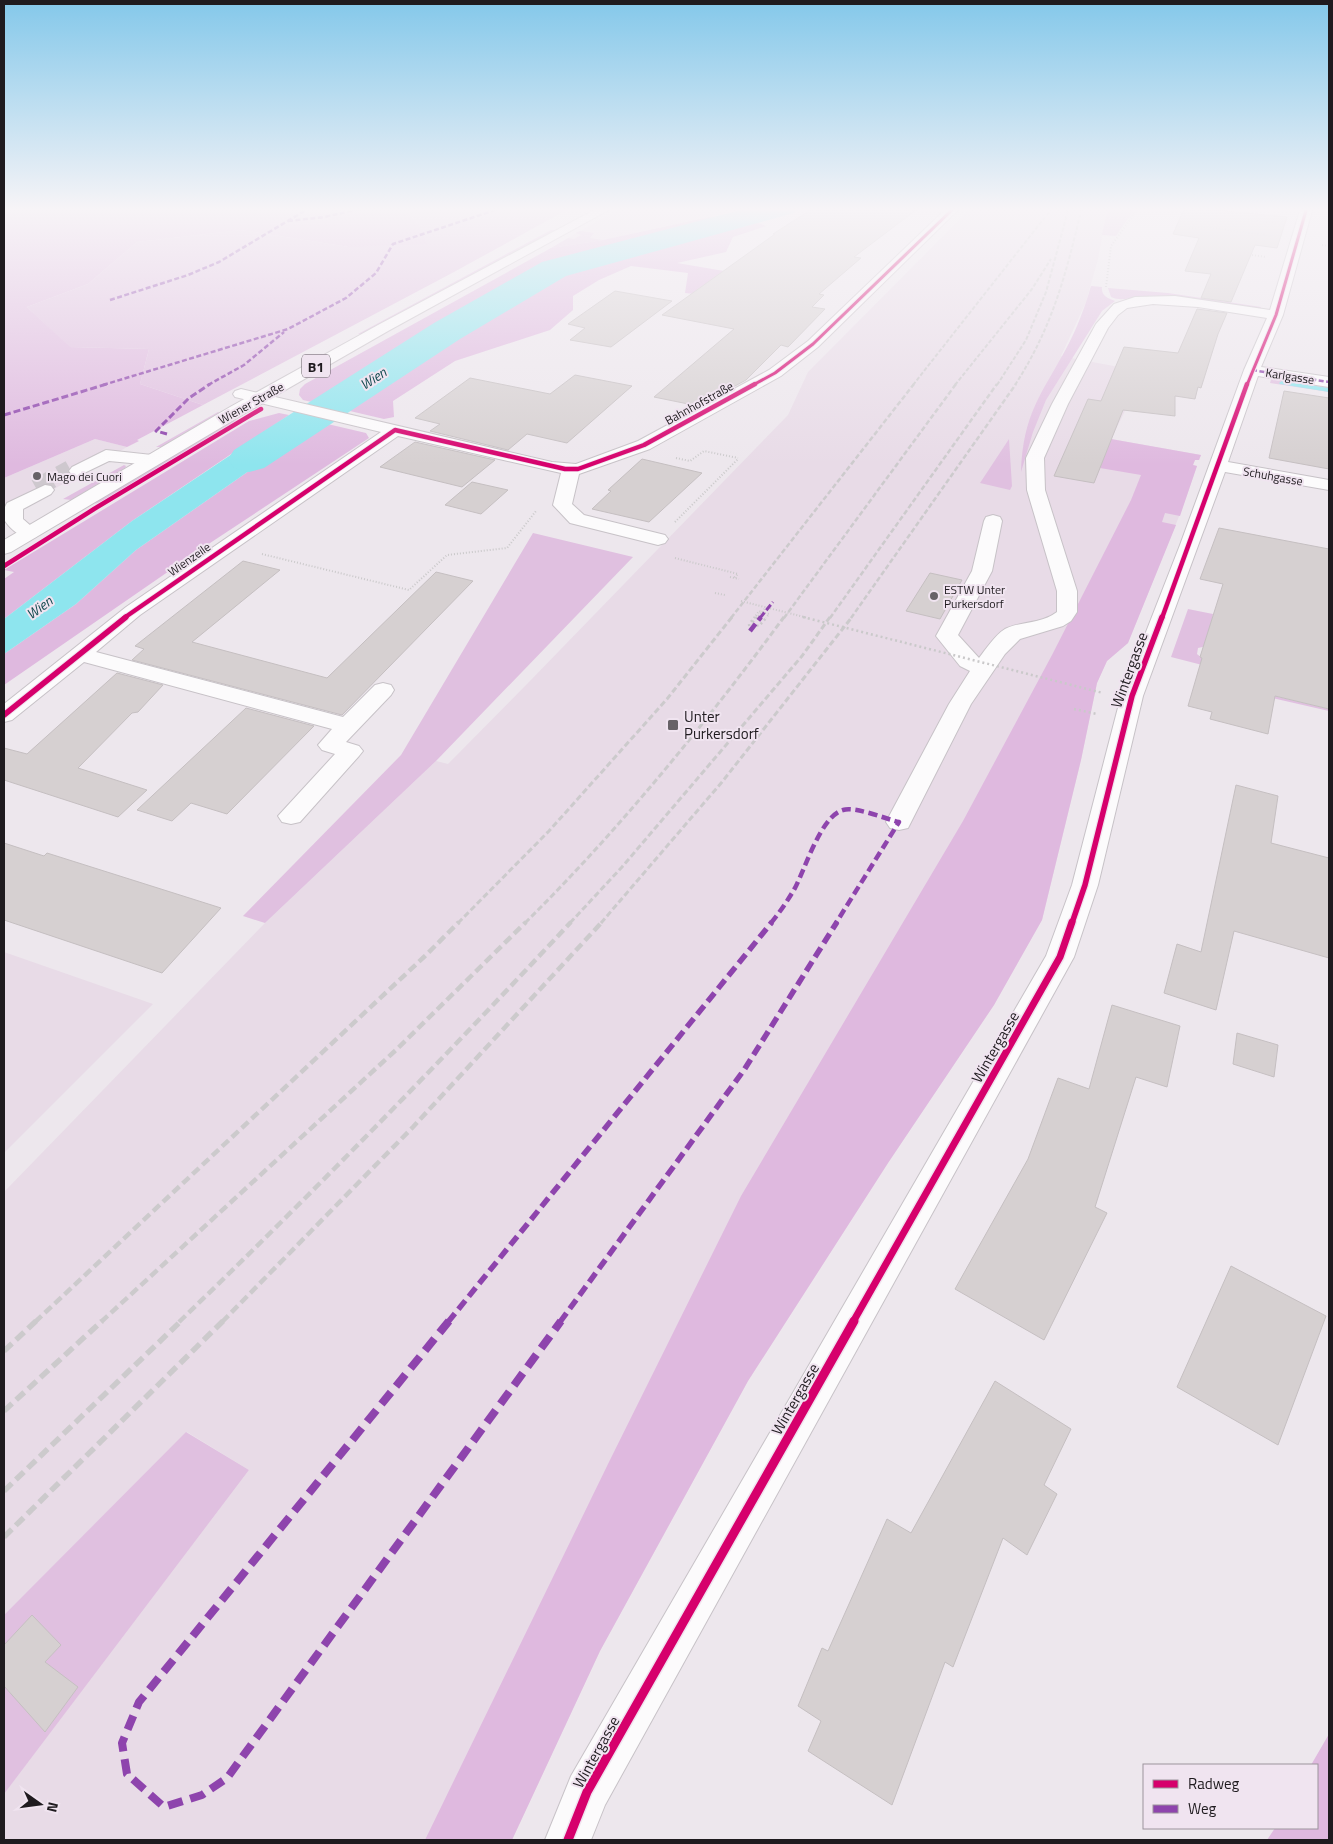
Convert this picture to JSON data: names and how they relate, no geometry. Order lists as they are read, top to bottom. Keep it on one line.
{"streets":{"street":["B1","Karlgasse","Wiener Straße","Bahnhofstraße","Schuhgasse","Wienzeile","Wintergasse"]},"crossings":[["Karlgasse","Wintergasse"],["Wiener Straße","Bahnhofstraße"],["Bahnhofstraße","Wienzeile"],["Schuhgasse","Wintergasse"]],"water":["Wien"],"places":{"other":["Mago dei Cuori","ESTW Unter Purkersdorf"],"transit":["Unter Purkersdorf"]},"legend":["Radweg","Weg"],"north":"right"}
